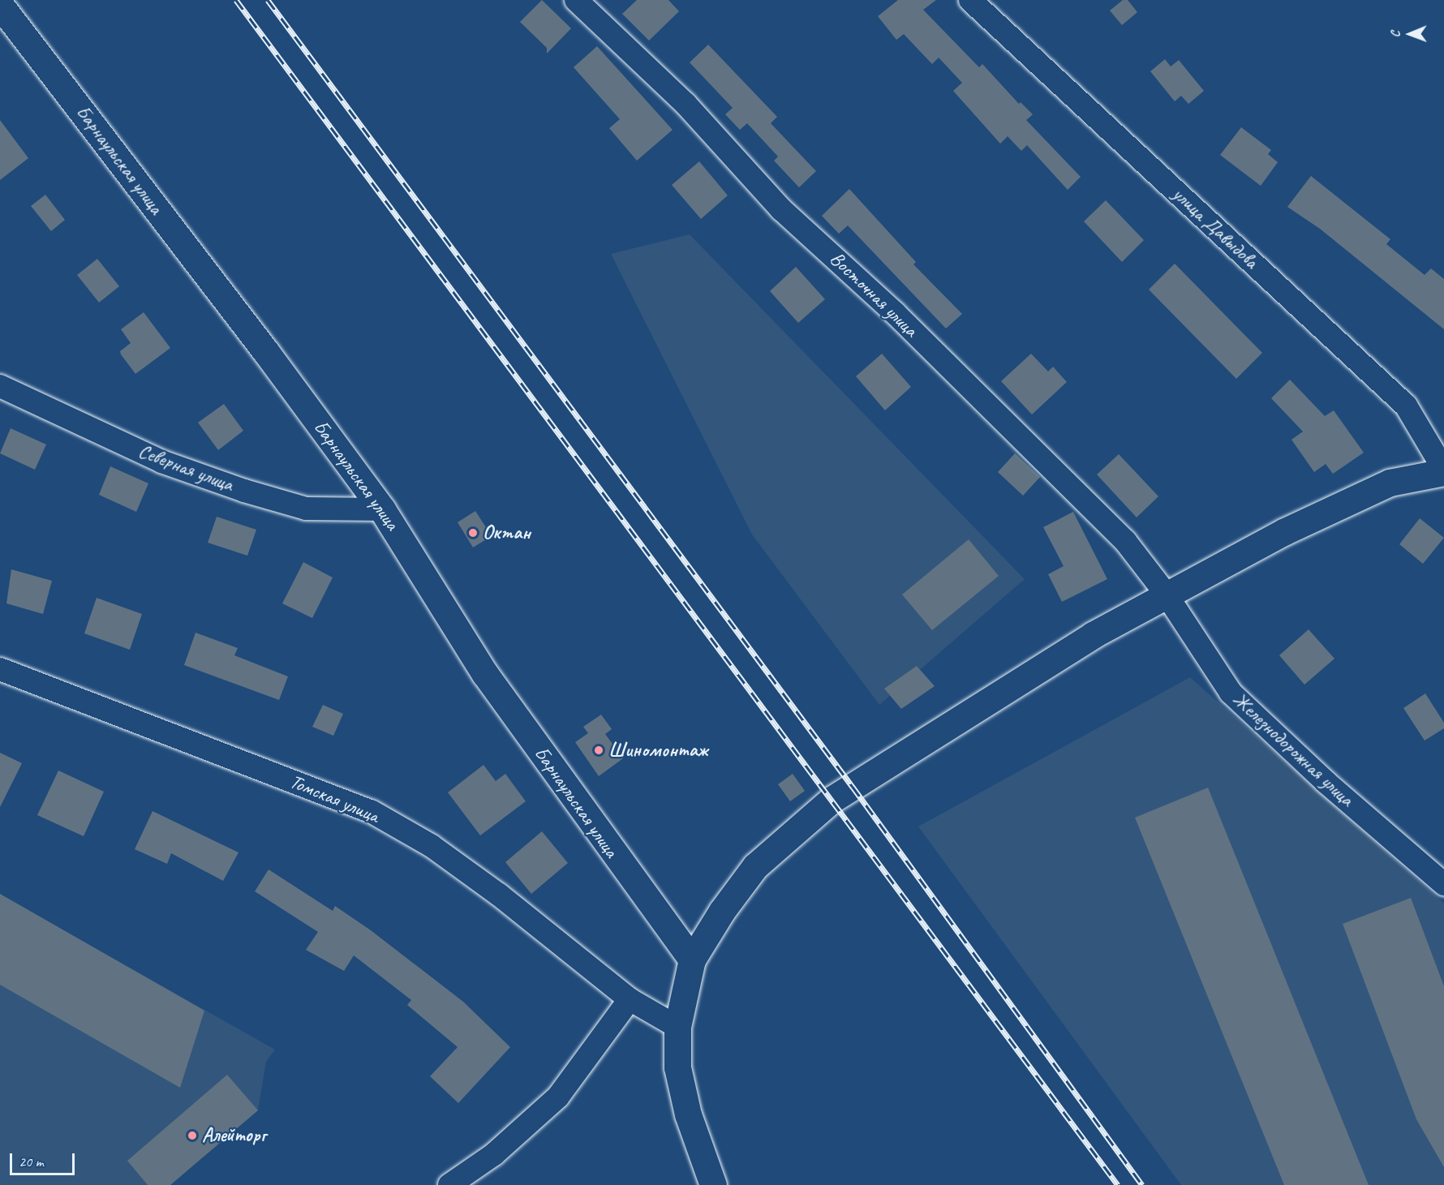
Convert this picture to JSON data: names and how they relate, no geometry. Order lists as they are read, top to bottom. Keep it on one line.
{"streets":{"street":["Барнаульская улица","улица Давыдова","Восточная улица","Северная улица","Железнодорожная улица","Томская улица"]},"crossings":[["Барнаульская улица","Северная улица"],["Восточная улица","Железнодорожная улица"]],"places":["Октан","Шиномонтаж","Алейторг"],"scale_bar":"20 m","north":"left"}
